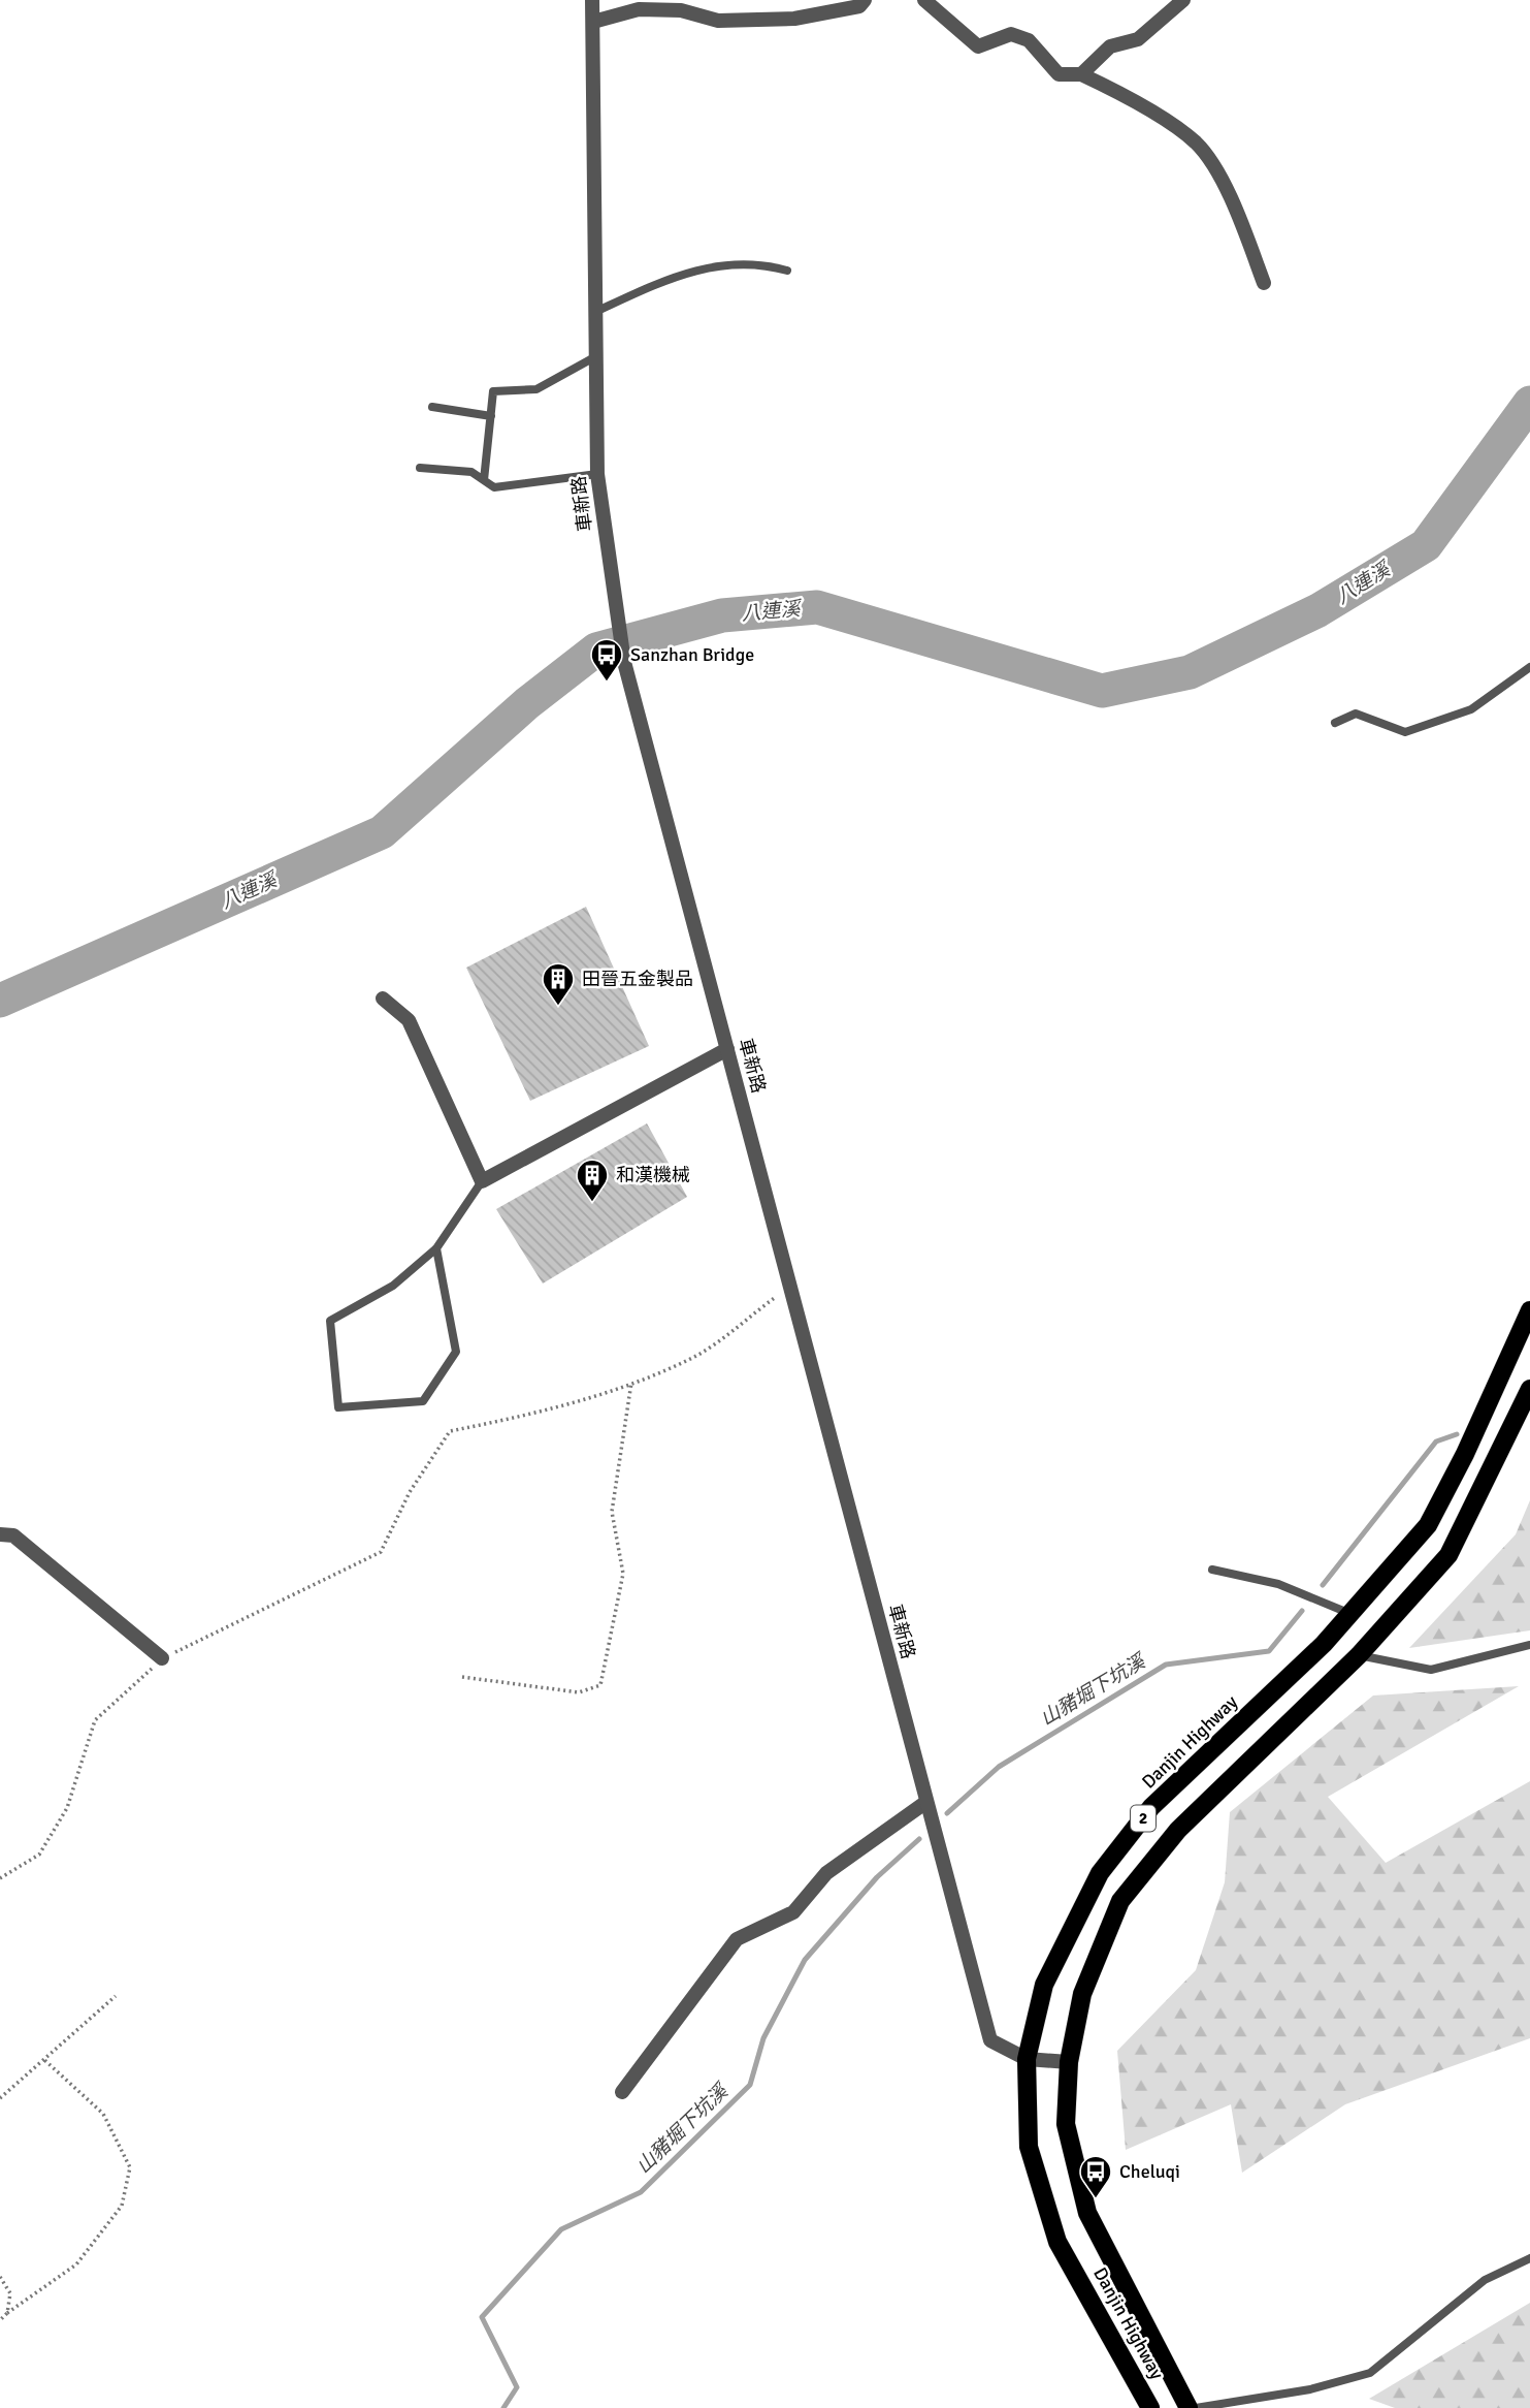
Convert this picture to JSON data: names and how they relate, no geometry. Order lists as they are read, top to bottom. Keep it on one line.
{"streets":{"main road":["Danjin Highway","2"],"street":["車新路"]},"crossings":[["車新路","Danjin Highway"]],"water":["八連溪","山豬堀下坑溪"],"places":{"bus stop":["Sanzhan Bridge","Cheluqi"],"building":["田晉五金製品","和漢機械"]}}
